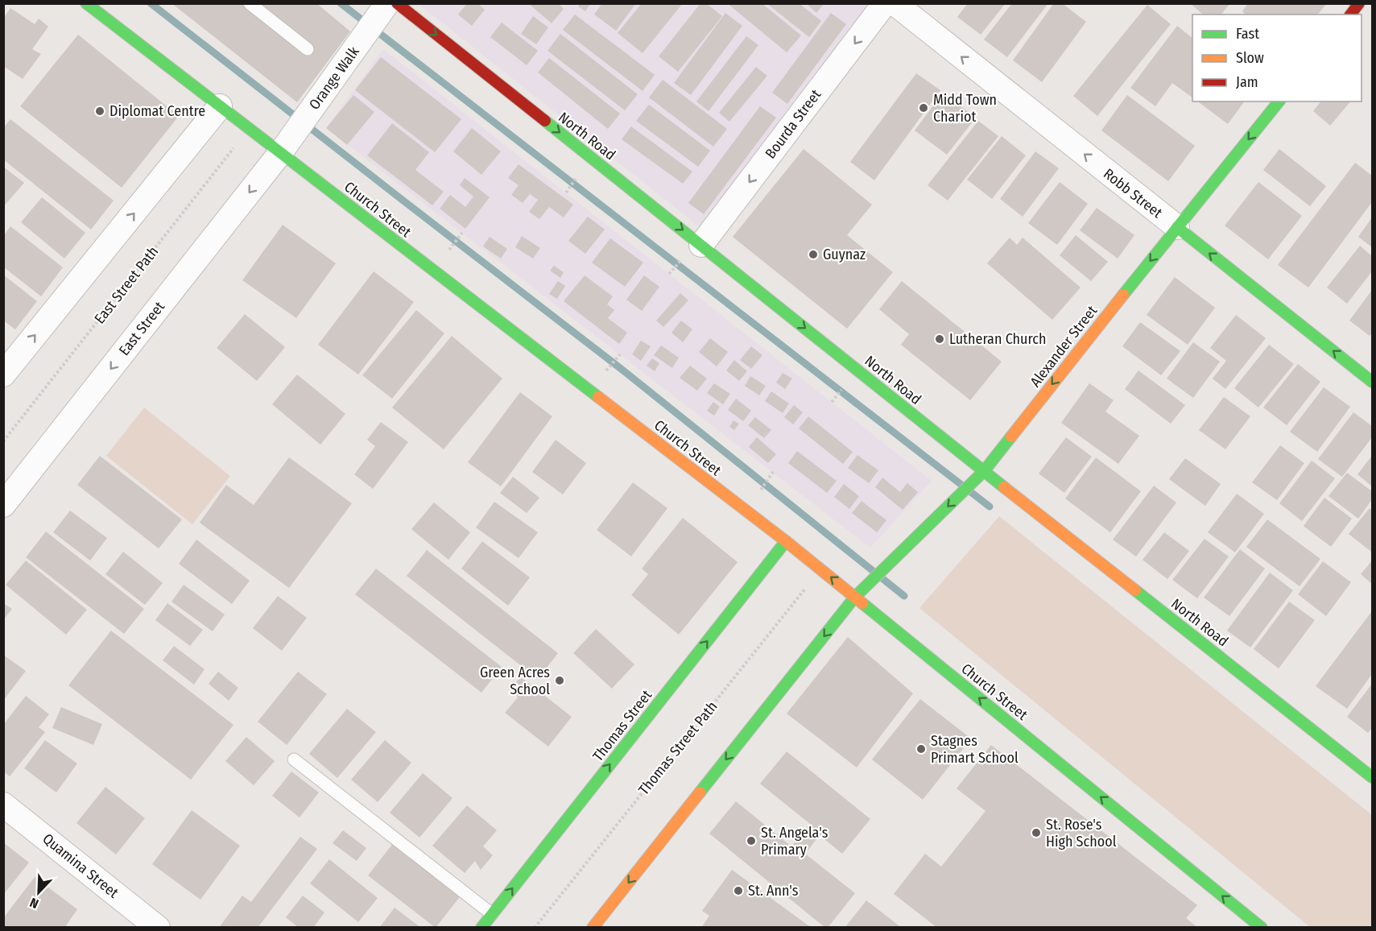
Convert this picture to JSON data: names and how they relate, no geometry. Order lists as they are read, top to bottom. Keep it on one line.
{"streets":{"street":["Orange Walk","Bourda Street","North Road","Robb Street","Church Street","East Street","Alexander Street","Thomas Street","Quamina Street"],"path":["East Street Path","Thomas Street Path"]},"crossings":[["Orange Walk","Church Street"],["Orange Walk","East Street"],["Bourda Street","North Road"],["North Road","Alexander Street"],["Robb Street","Alexander Street"],["Church Street","East Street Path"],["Church Street","East Street"],["Church Street","Alexander Street"],["Church Street","Thomas Street"],["Church Street","Thomas Street Path"]],"one_way":["Bourda Street","North Road","Robb Street","Church Street","Alexander Street"],"places":["Midd Town Chariot","Diplomat Centre","Guynaz","Lutheran Church","Green Acres School","Stagnes Primart School","St. Rose's High School","St. Angela's Primary","St. Ann's"],"legend":["Fast","Slow","Jam"],"north":"bottom left"}
